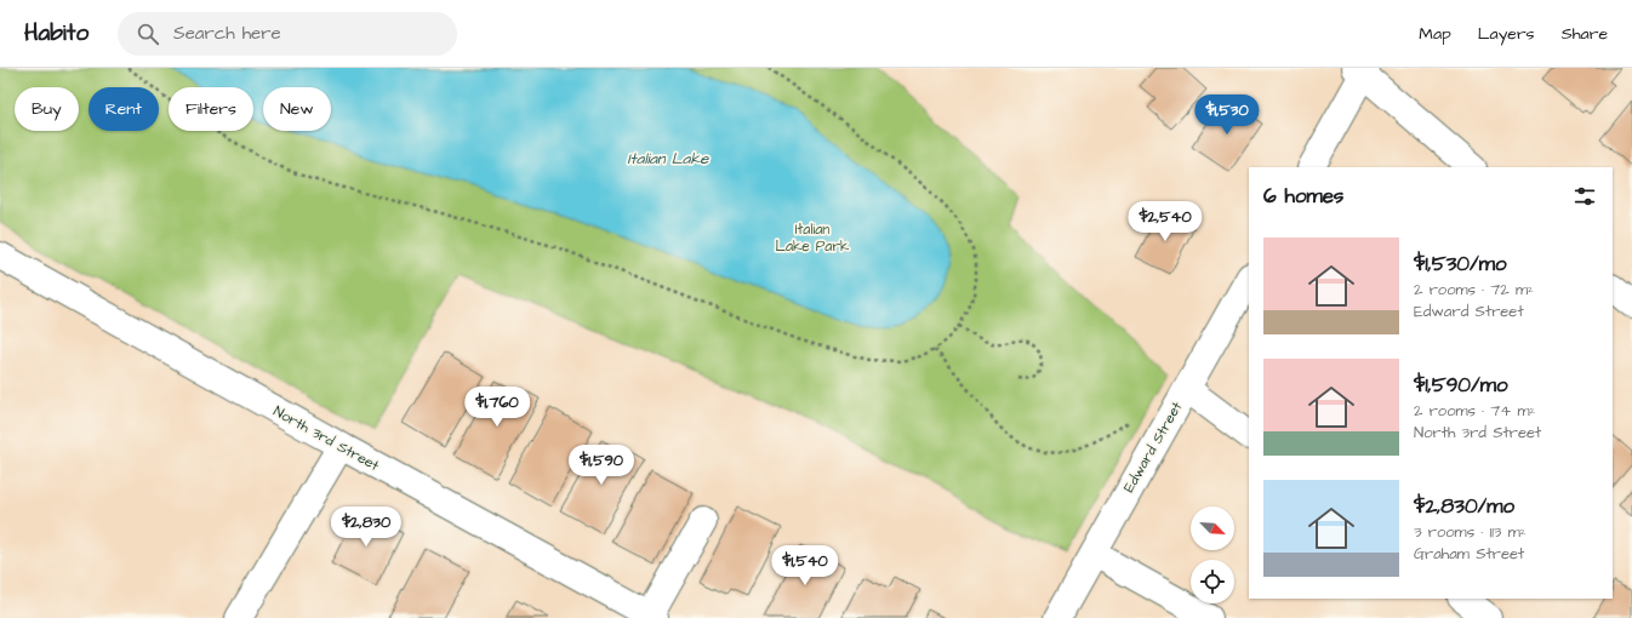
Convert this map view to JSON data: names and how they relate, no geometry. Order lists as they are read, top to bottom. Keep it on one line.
{"streets":{"street":["North 3rd Street","Edward Street"]},"water":["Italian Lake"],"parks":["Italian Lake Park"],"north":"bottom right","page":{"header":"Habito","search":"Search here","nav":["Map","Layers","Share"],"chip":["Buy","Rent","Filters","New"],"price":["$1,530","$2,540","$1,760","$1,590","$2,830","$1,540"],"heading":"6 homes","list":[{"name":"$1,530/mo","note":"2 rooms · 72 m² · Edward Street"},{"name":"$1,590/mo","note":"2 rooms · 74 m² · North 3rd Street"},{"name":"$2,830/mo","note":"3 rooms · 113 m² · Graham Street"}]}}
